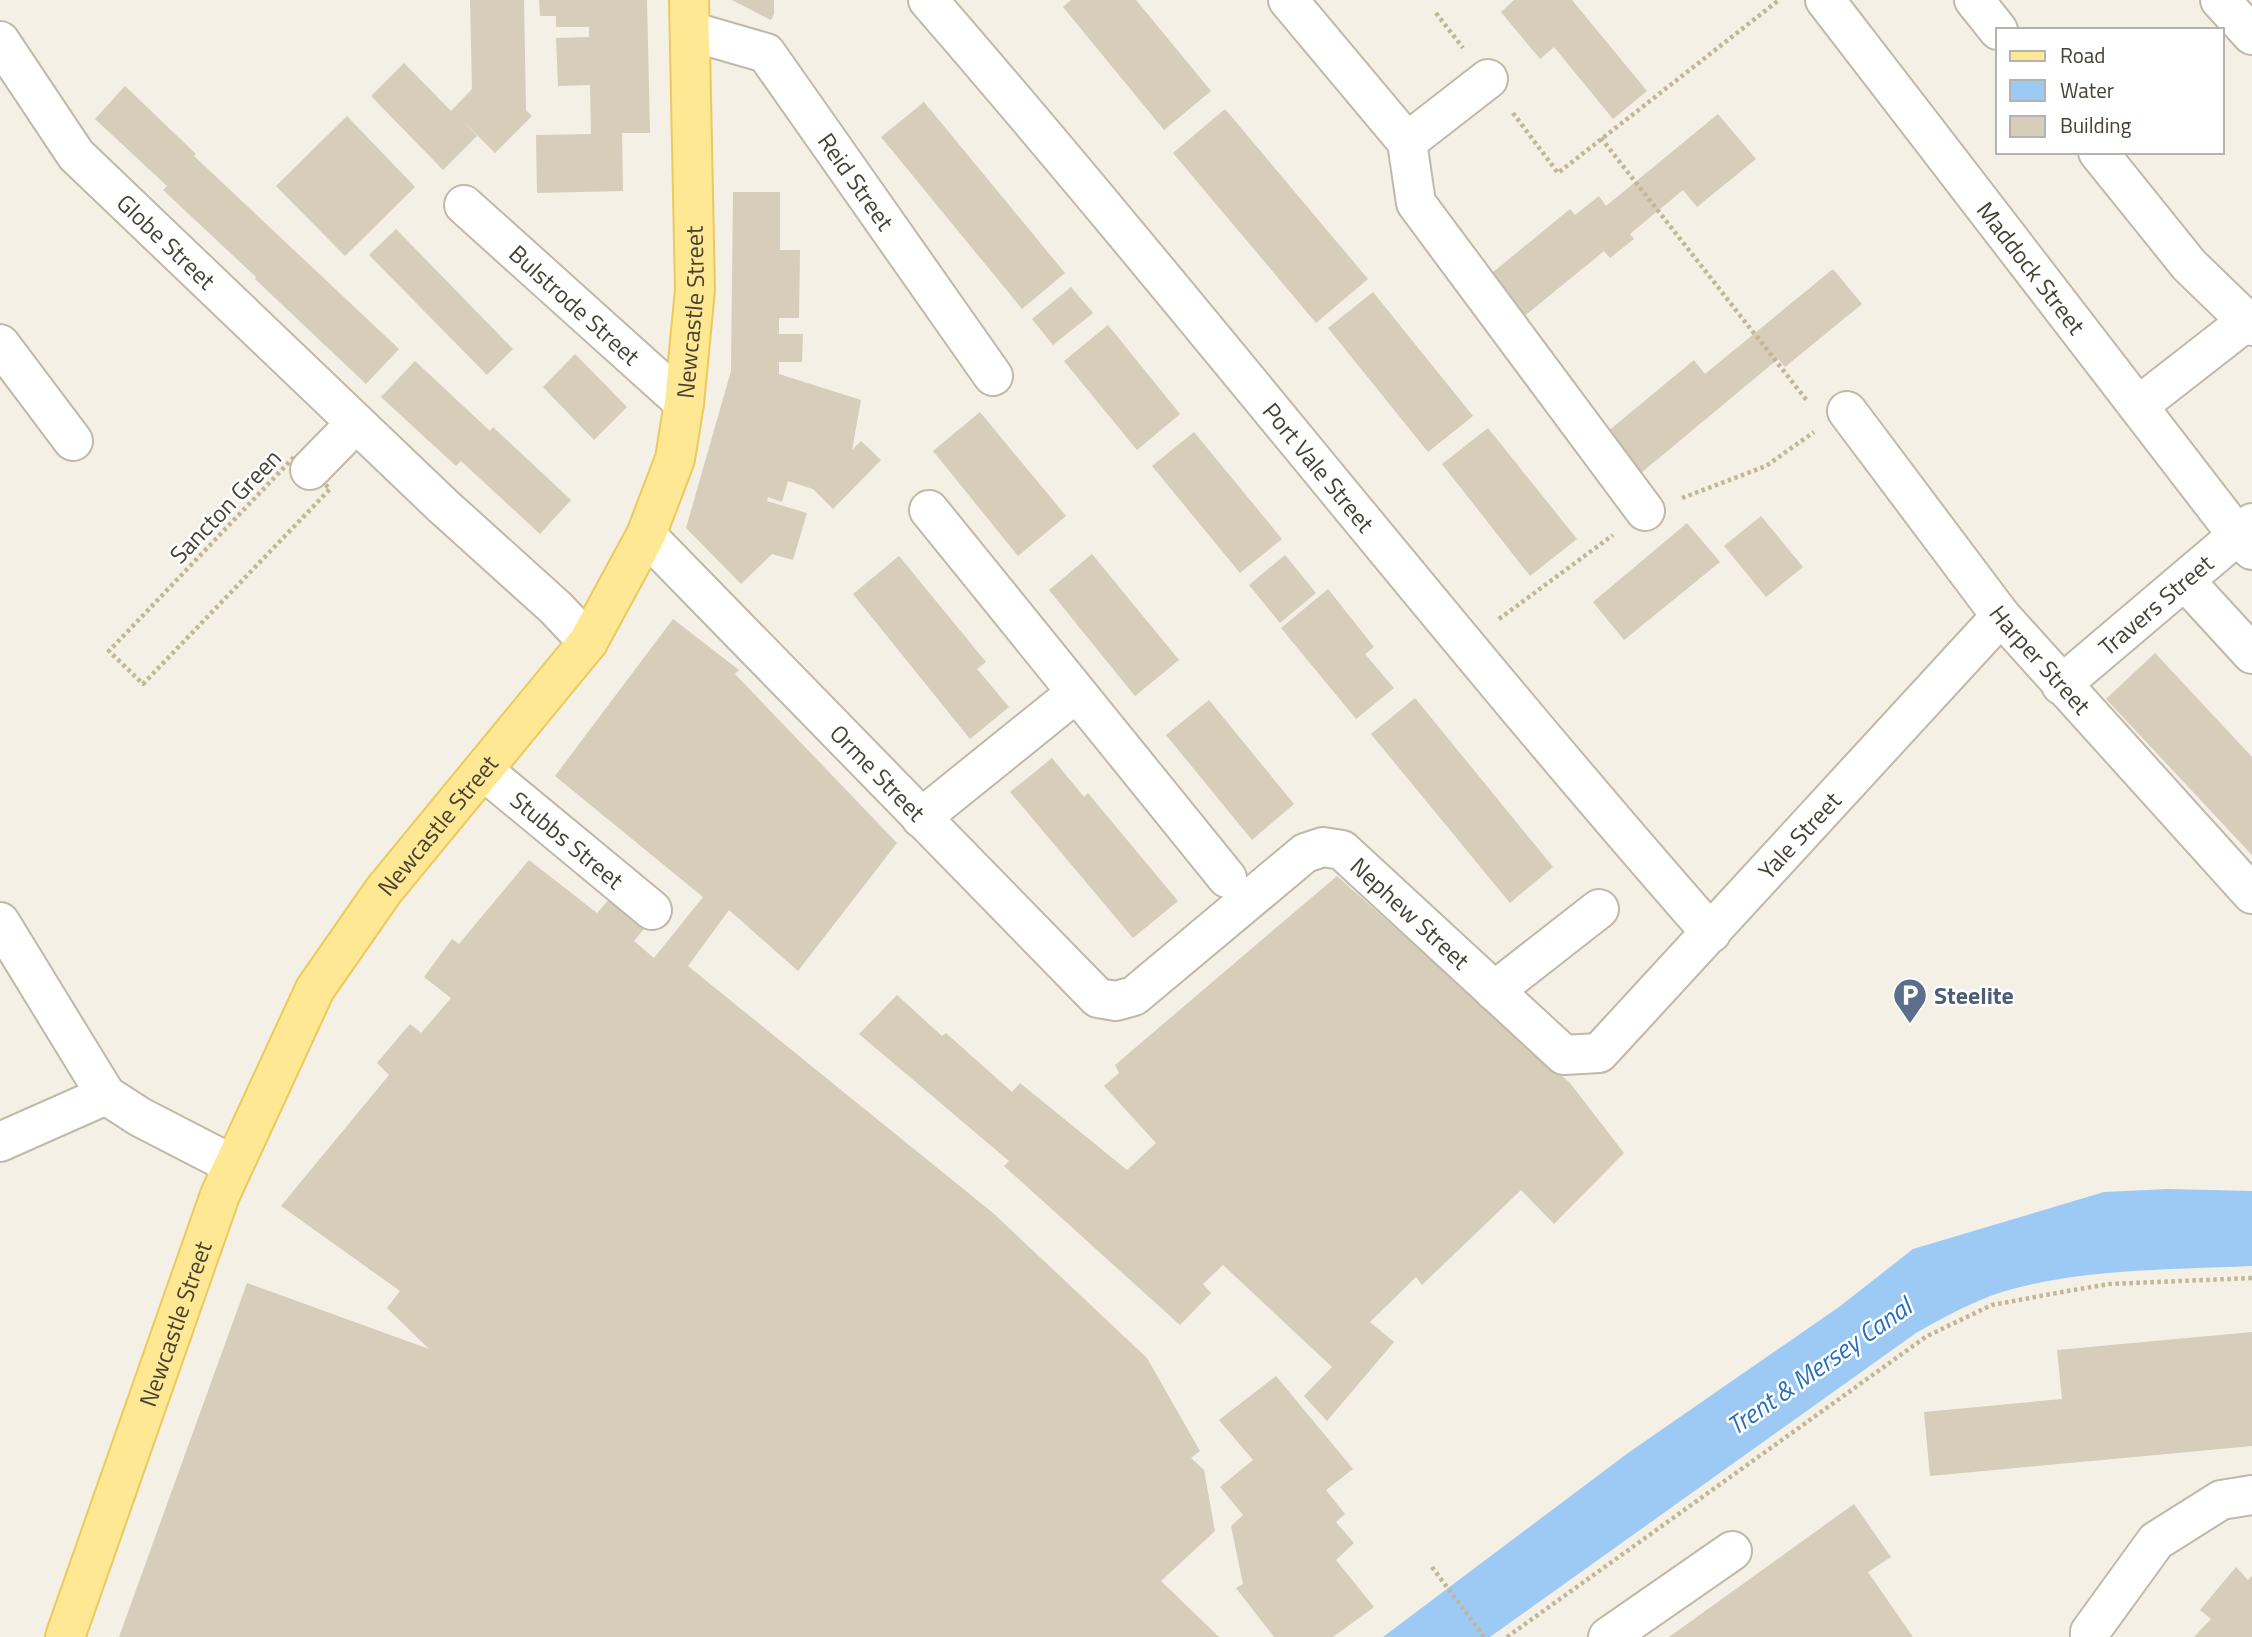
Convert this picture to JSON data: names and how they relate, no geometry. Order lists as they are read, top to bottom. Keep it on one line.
{"streets":{"main road":["Newcastle Street"],"street":["Reid Street","Globe Street","Maddock Street","Bulstrode Street","Port Vale Street","Travers Street","Harper Street","Orme Street","Yale Street","Stubbs Street","Nephew Street"],"path":["Sancton Green"]},"crossings":[["Reid Street","Newcastle Street"],["Globe Street","Newcastle Street"],["Maddock Street","Travers Street"],["Bulstrode Street","Newcastle Street"],["Newcastle Street","Orme Street"],["Newcastle Street","Stubbs Street"],["Port Vale Street","Yale Street"],["Travers Street","Harper Street"],["Harper Street","Yale Street"],["Orme Street","Nephew Street"],["Yale Street","Nephew Street"]],"water":["Trent & Mersey Canal"],"places":{"parking":["Steelite"]},"legend":["Road","Water","Building"]}
